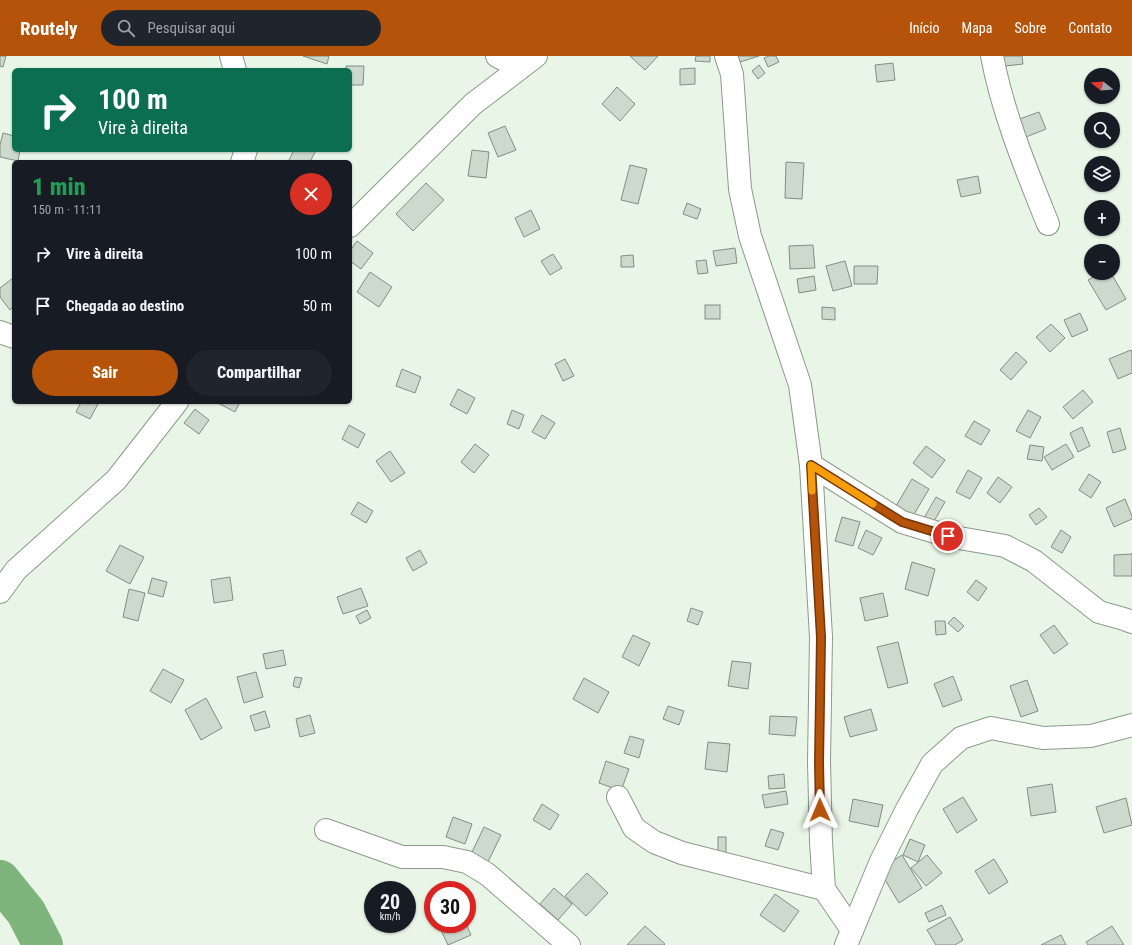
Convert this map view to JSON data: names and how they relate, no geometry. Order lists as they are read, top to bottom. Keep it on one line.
{"north":"left","page":{"header":"Routely","search":"Pesquisar aqui","nav":["Início","Mapa","Sobre","Contato"],"map_buttons":["+","−"],"turn":["100 m","Vire à direita"],"heading":["1 min","150 m · 11:11"],"list":[{"name":"Vire à direita","value":"100 m"},{"name":"Chegada ao destino","value":"50 m"}],"buttons":["Sair","Compartilhar"],"speed":"20 km/h","limit":"30"}}
